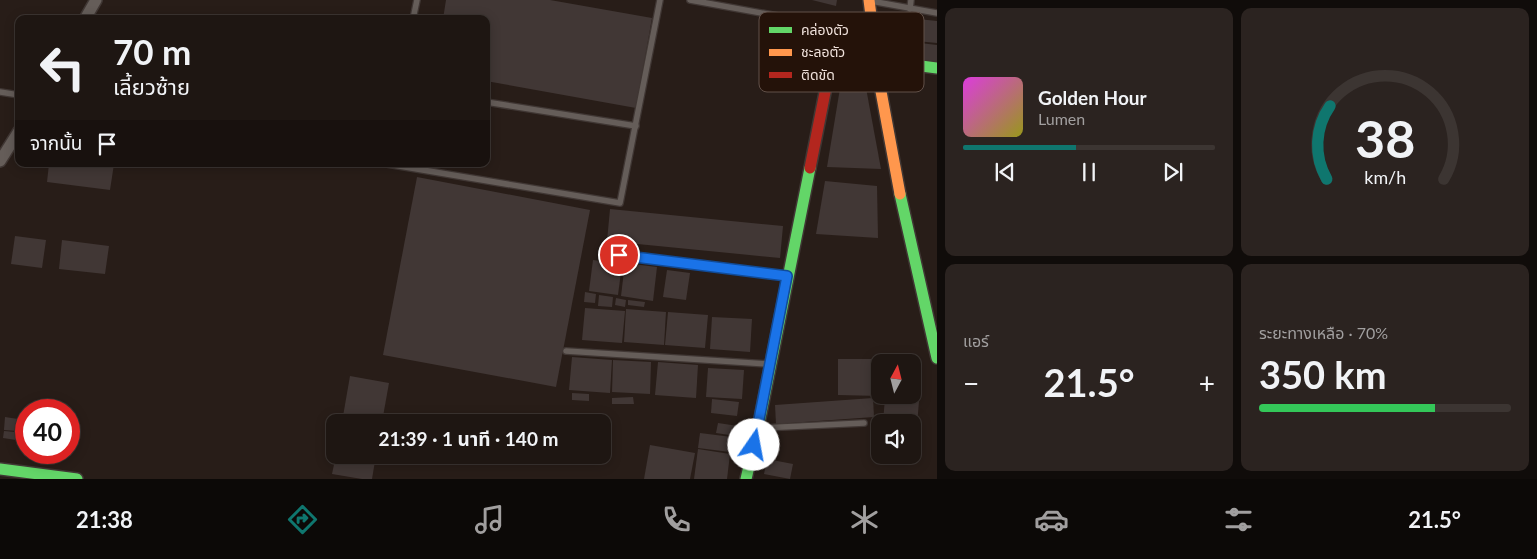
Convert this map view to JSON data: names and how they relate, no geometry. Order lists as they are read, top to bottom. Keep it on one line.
{"legend":["คล่องตัว","ชะลอตัว","ติดขัด"],"north":"top","page":{"turn":["70 m","เลี้ยวซ้าย"],"song":["Golden Hour","Lumen"],"then":"จากนั้น","tile":["แอร์",["ระยะทางเหลือ · 70%","350 km"]],"heat":["−","21.5°","+"],"limit":"40","trip":"21:39 · 1 นาที · 140 m","tabs":["21:38","21.5°"],"gauge":["38","km/h"]}}
